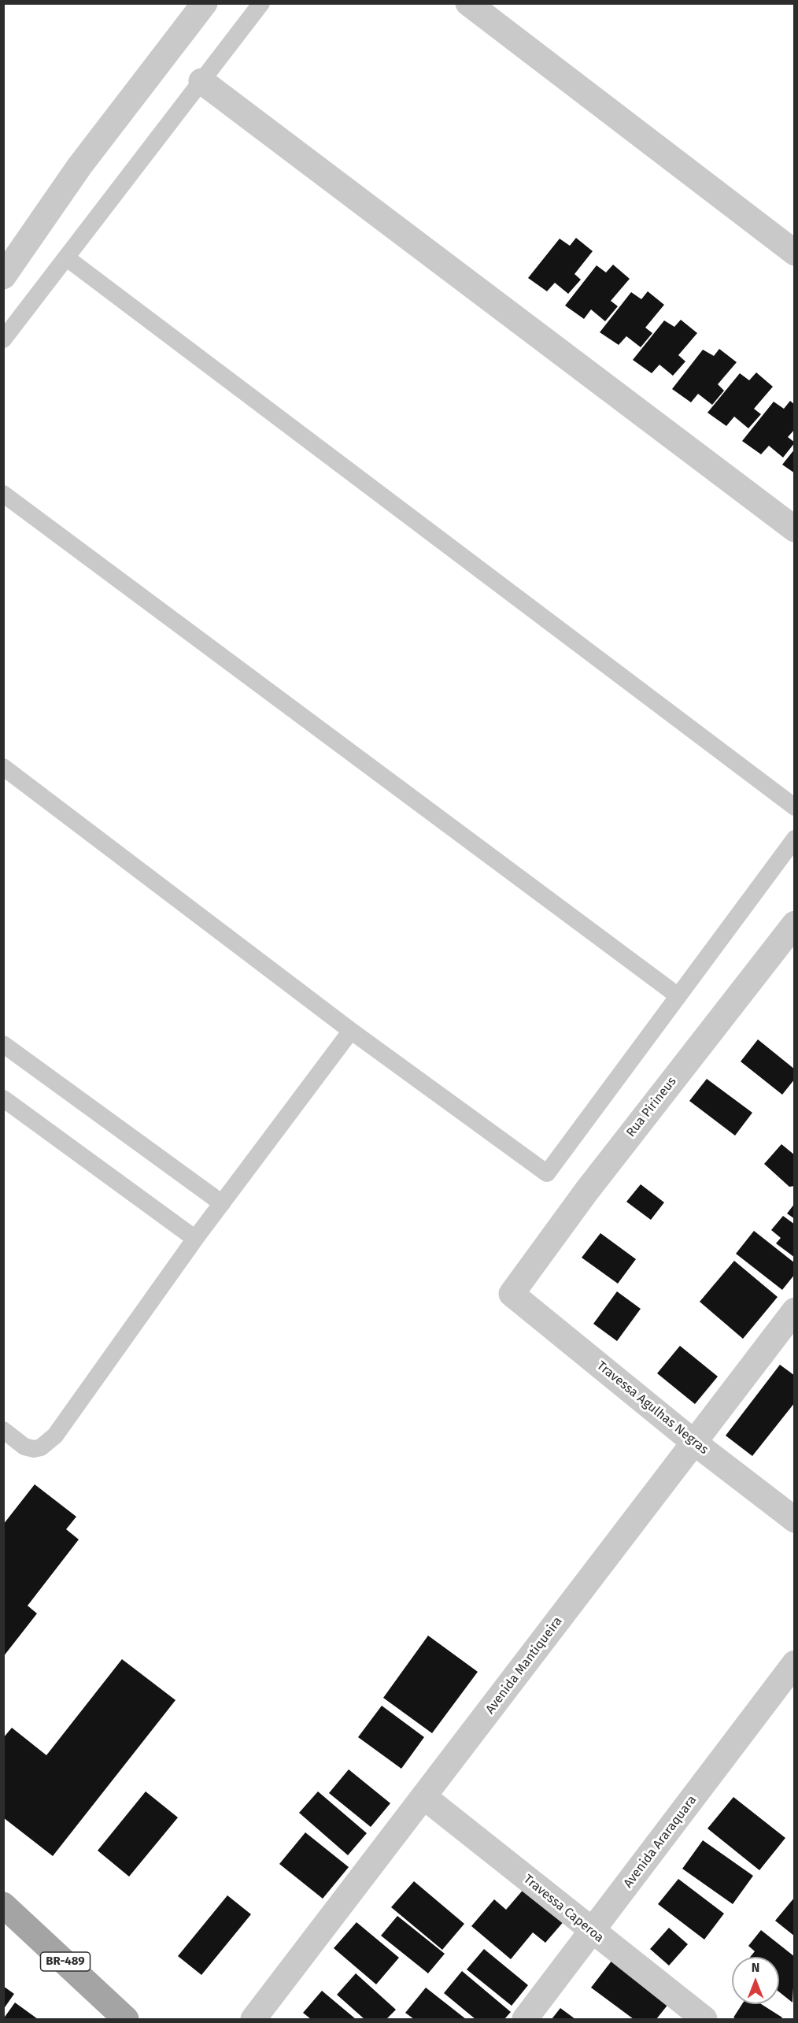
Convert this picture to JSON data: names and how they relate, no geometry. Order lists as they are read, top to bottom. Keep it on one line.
{"streets":{"main road":["BR-489"],"street":["Rua Pirineus","Travessa Agulhas Negras","Avenida Mantiqueira","Avenida Araraquara","Travessa Caperoa"]},"crossings":[["Rua Pirineus","Travessa Agulhas Negras"],["Travessa Agulhas Negras","Avenida Mantiqueira"],["Avenida Mantiqueira","Travessa Caperoa"],["Avenida Araraquara","Travessa Caperoa"]],"north":"top"}
